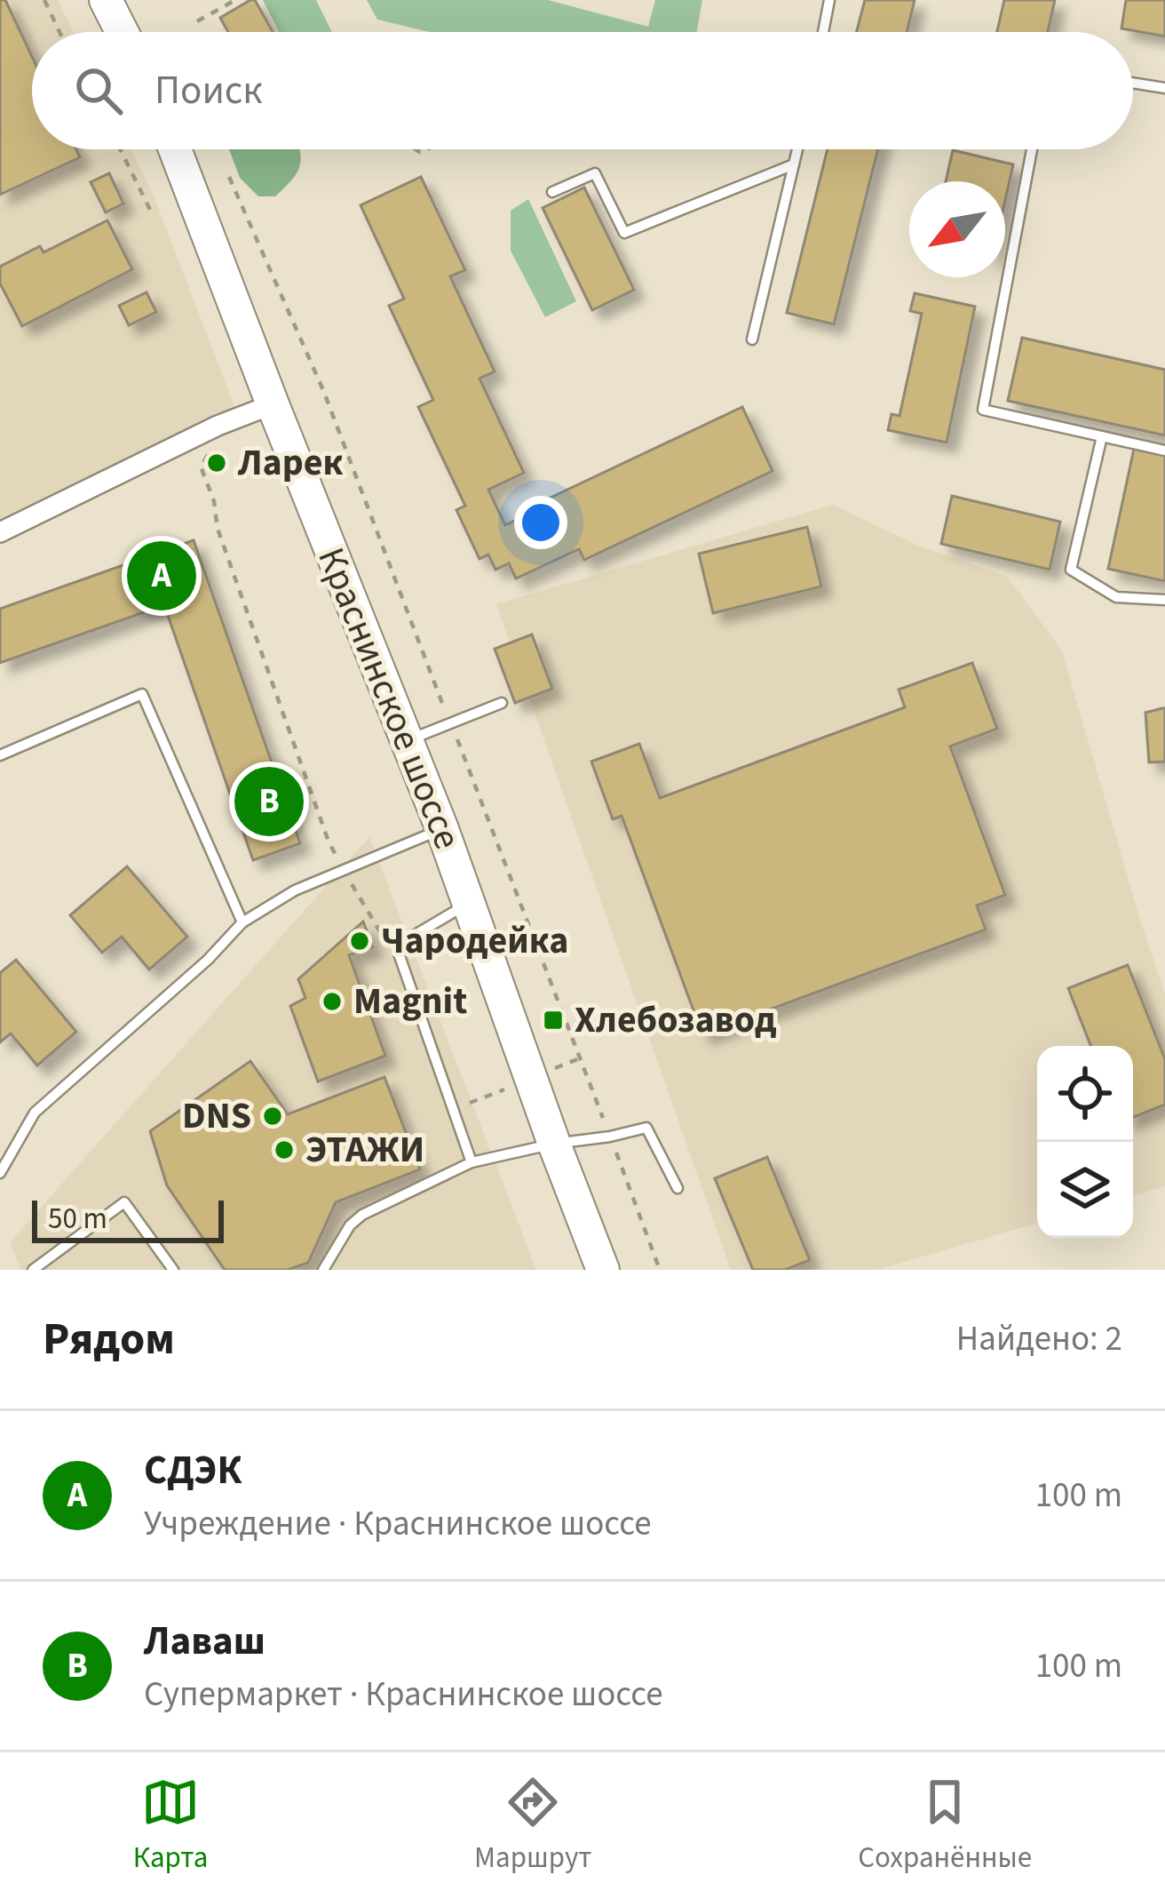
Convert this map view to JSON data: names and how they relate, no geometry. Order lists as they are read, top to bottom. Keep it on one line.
{"streets":{"main road":["Краснинское шоссе"]},"places":{"other":["Ларек","Чародейка","Magnit","DNS","ЭТАЖИ"],"transit":["Хлебозавод"]},"scale_bar":"50 m","north":"bottom left","page":{"search":"Поиск","pins":["A","B"],"scale":"50 m","heading":["Рядом","Найдено: 2"],"list":[{"mark":"A","name":"СДЭК","note":"Учреждение · Краснинское шоссе","value":"100 m"},{"mark":"B","name":"Лаваш","note":"Супермаркет · Краснинское шоссе","value":"100 m"}],"nav":["Карта","Маршрут","Сохранённые"]}}
